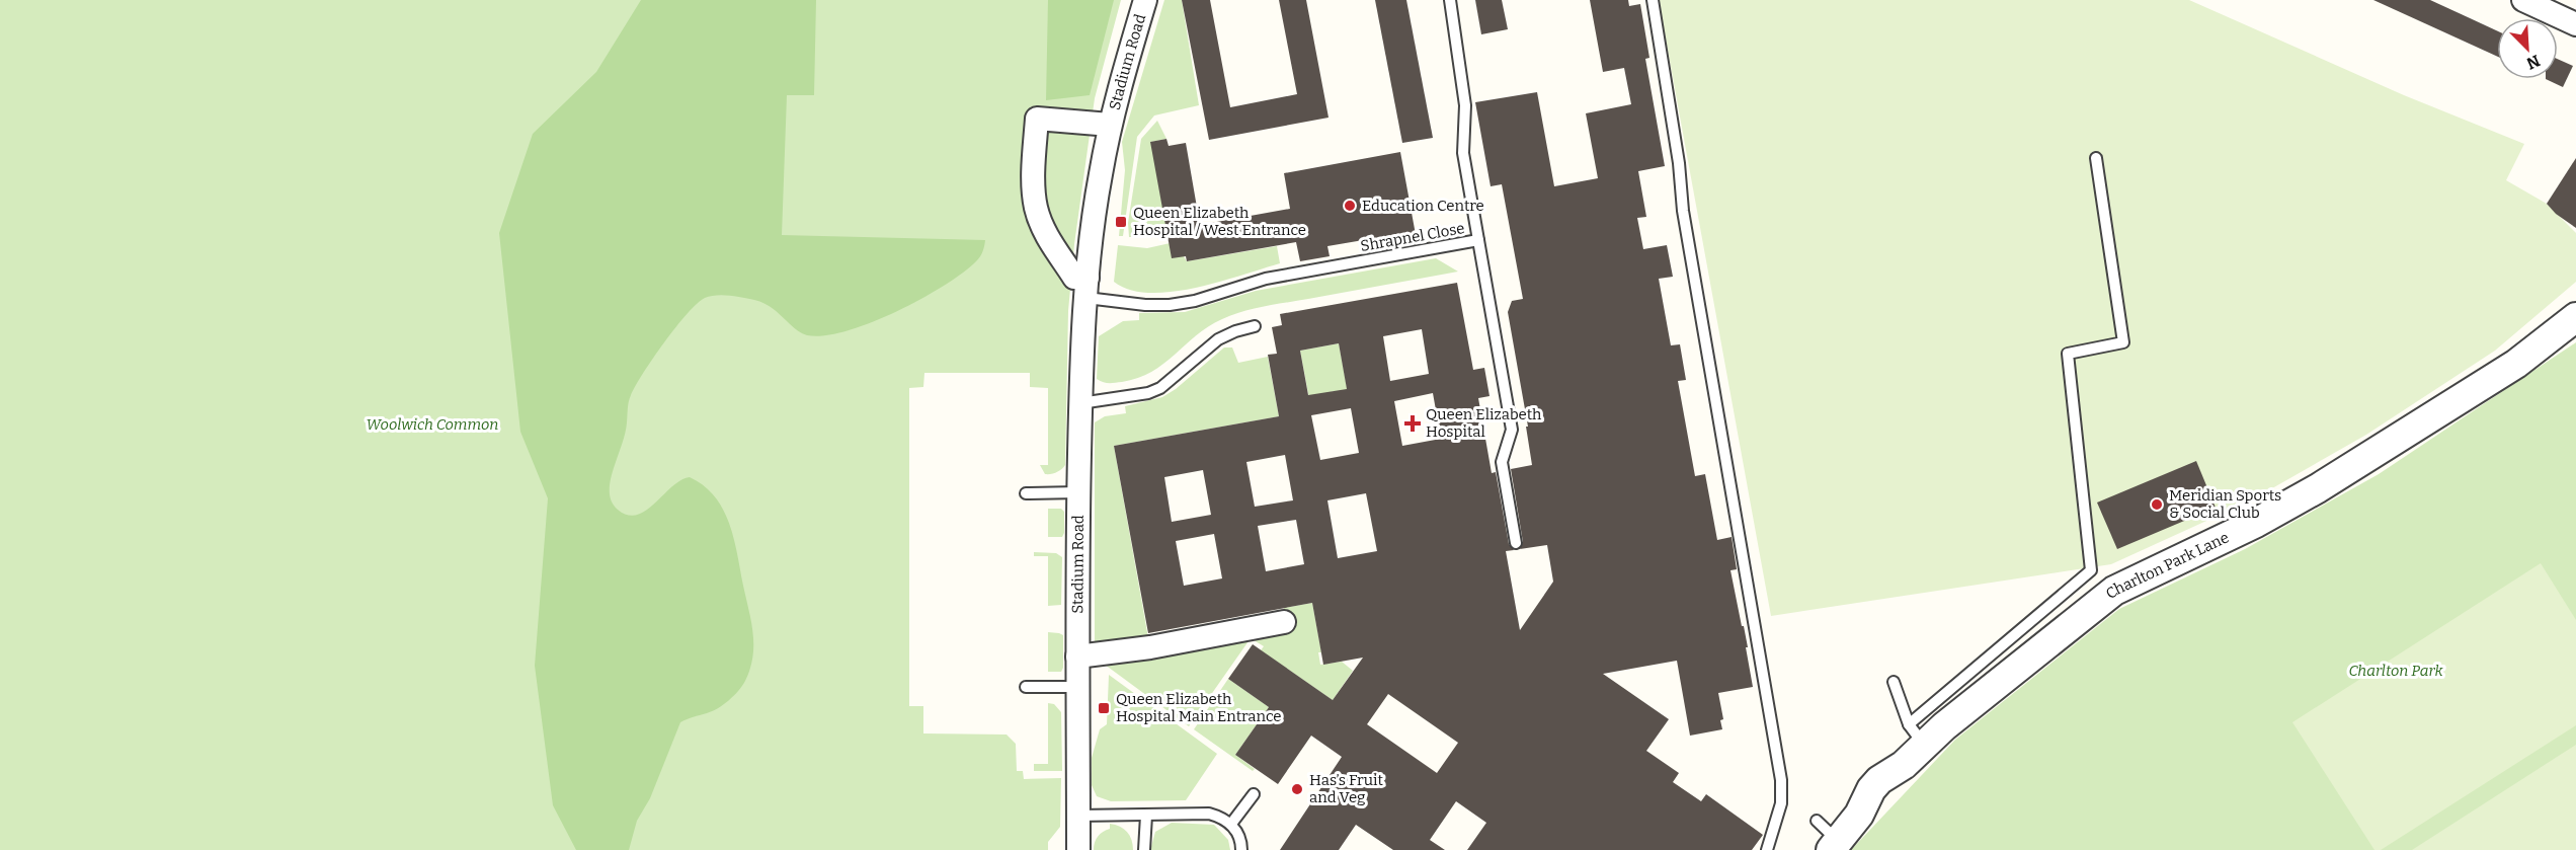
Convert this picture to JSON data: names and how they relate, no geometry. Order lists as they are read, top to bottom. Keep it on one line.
{"streets":{"street":["Stadium Road","Charlton Park Lane"],"lane":["Shrapnel Close"]},"crossings":[["Stadium Road","Shrapnel Close"]],"parks":["Woolwich Common","Charlton Park"],"places":{"other":["Education Centre","Meridian Sports & Social Club","Has’s Fruit and Veg"],"transit":["Queen Elizabeth Hospital / West Entrance","Queen Elizabeth Hospital Main Entrance"],"health":["Queen Elizabeth Hospital"]},"north":"bottom right"}
